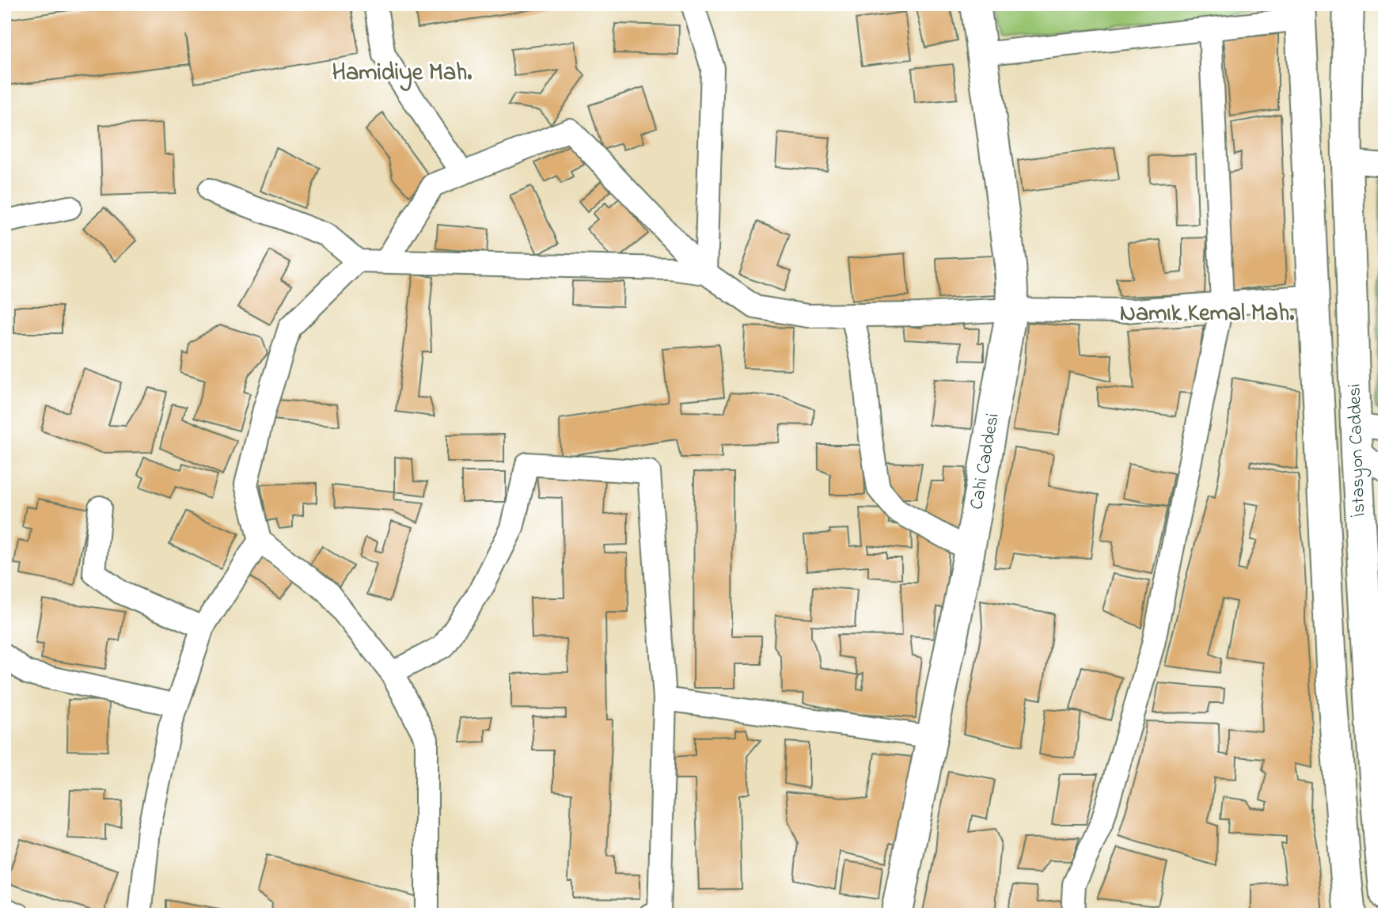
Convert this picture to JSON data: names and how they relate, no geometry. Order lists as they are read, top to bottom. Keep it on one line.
{"streets":{"main road":["İstasyon Caddesi","Cahi Caddesi"]},"districts":["Hamidiye Mah.","Namık Kemal Mah."]}
